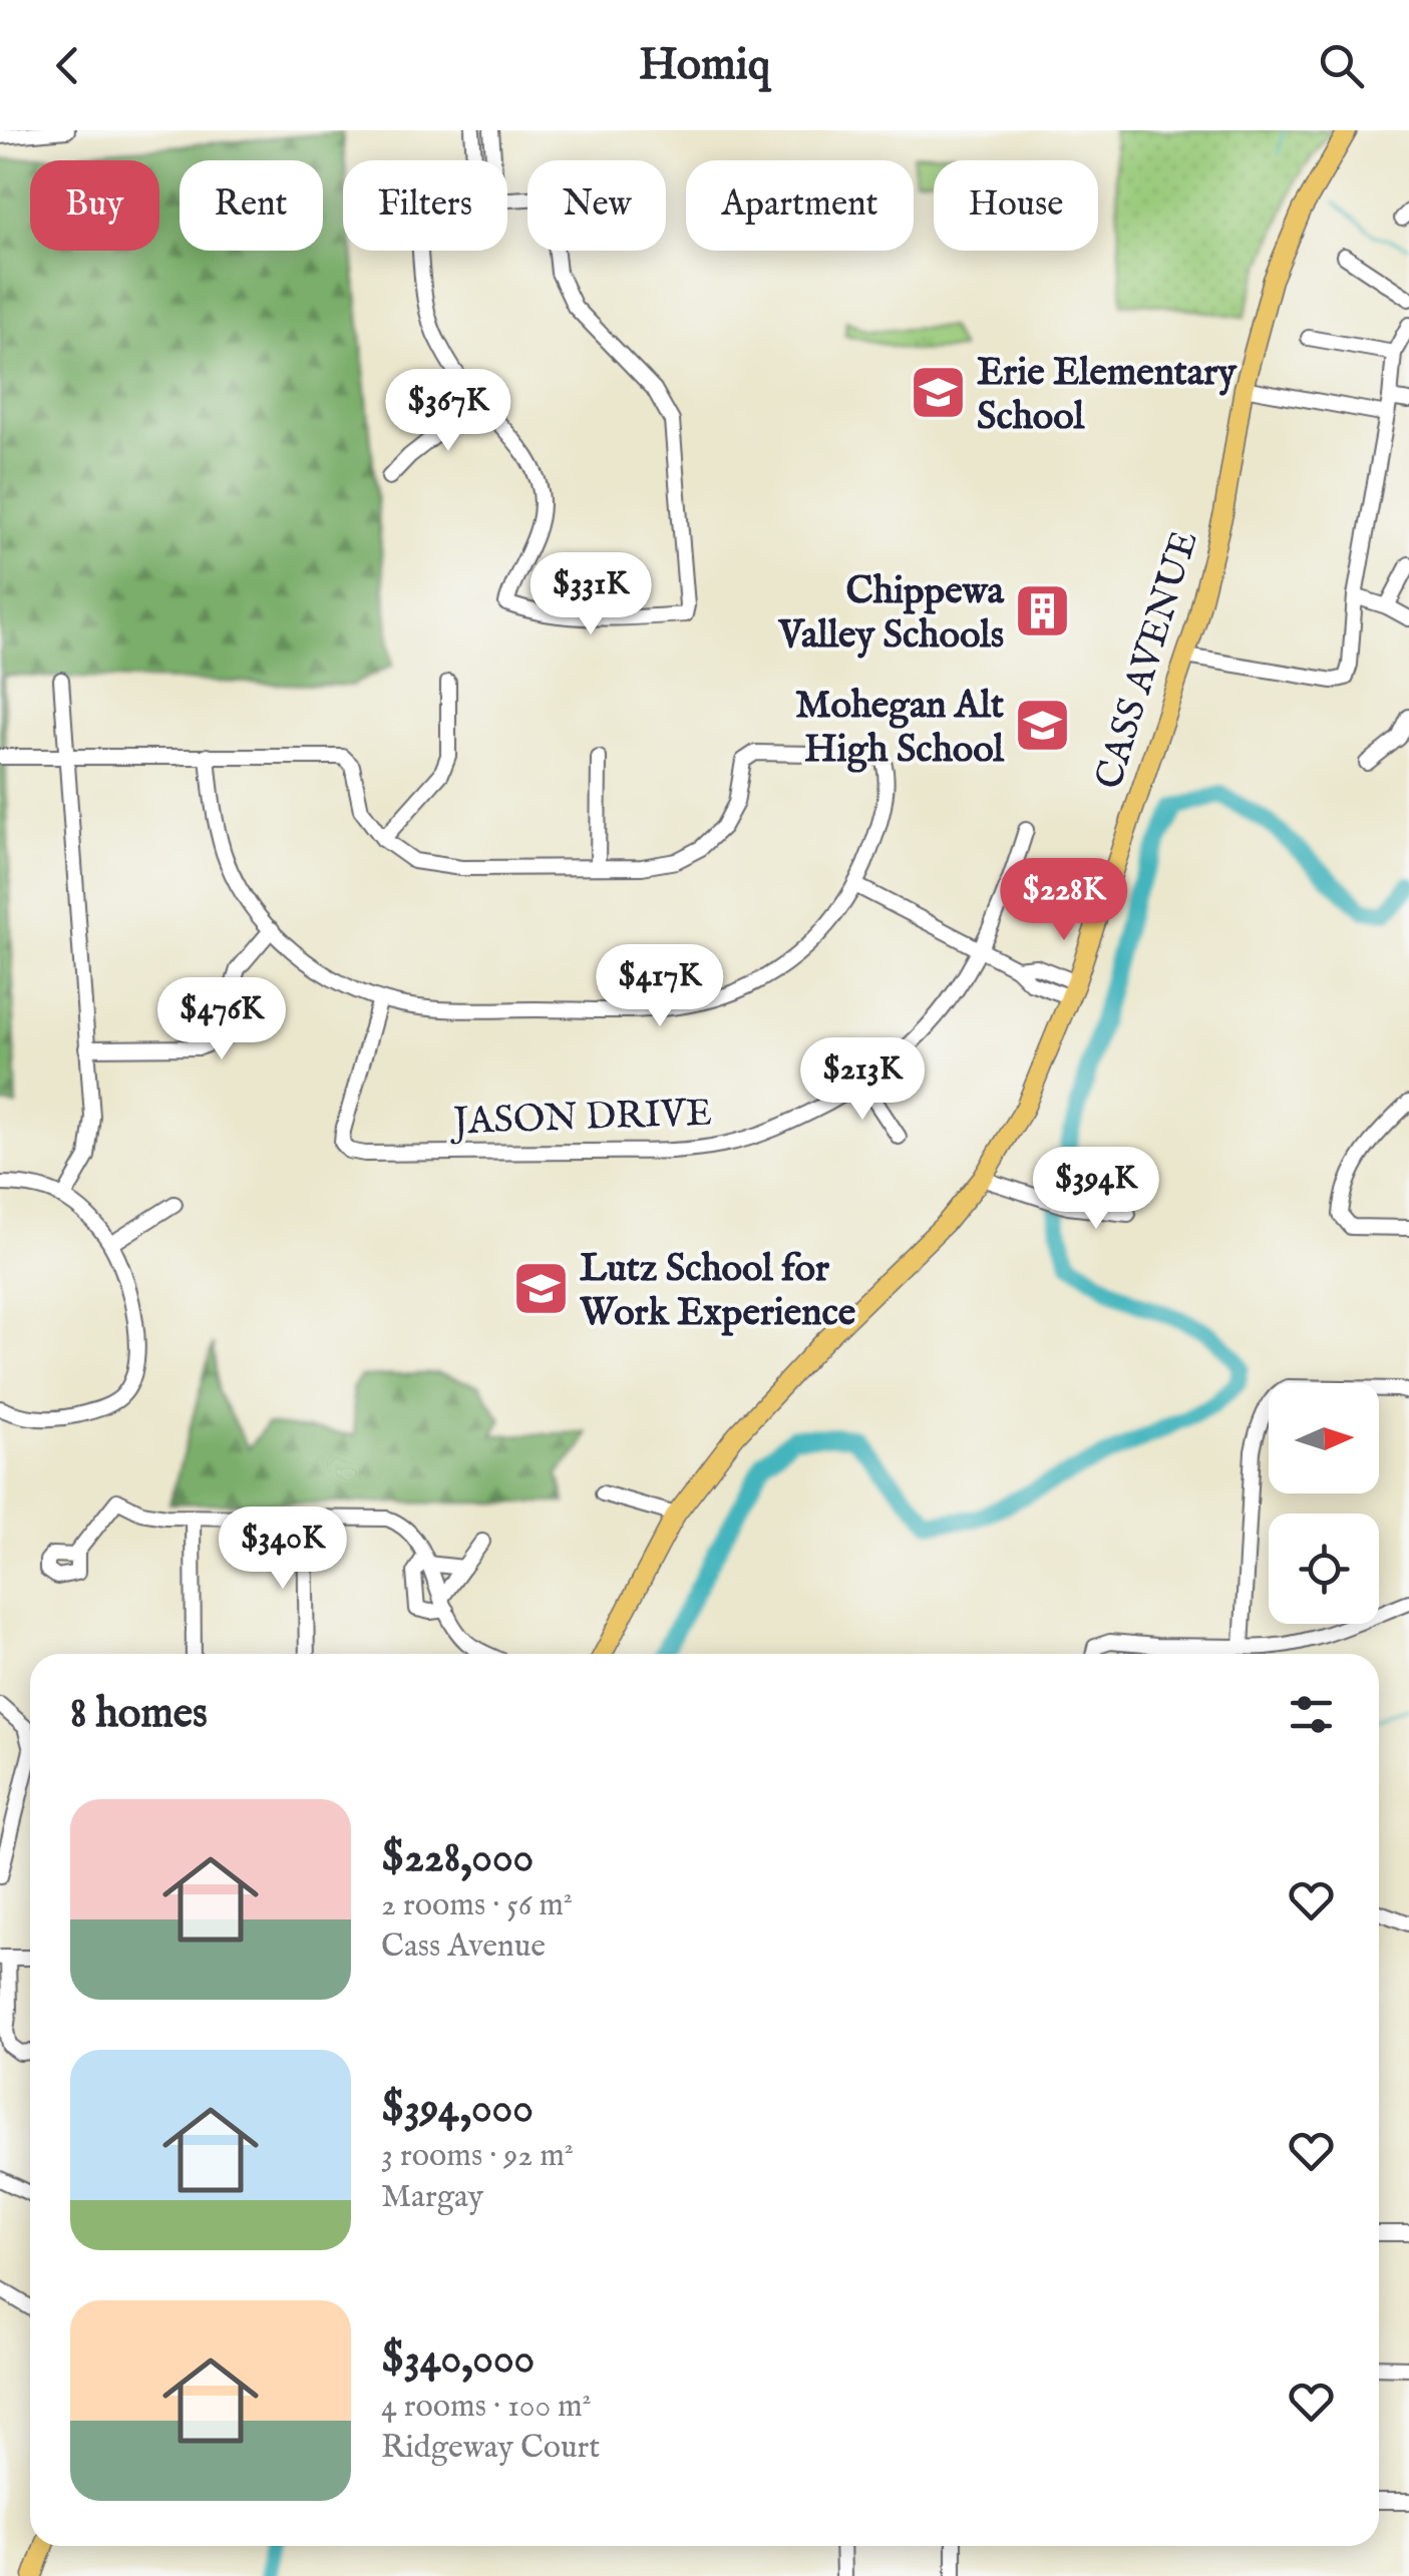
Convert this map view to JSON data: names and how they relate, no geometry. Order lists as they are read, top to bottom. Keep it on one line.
{"streets":{"main road":["CASS AVENUE"],"street":["JASON DRIVE"]},"places":{"school or university":["Erie Elementary School","Mohegan Alt High School","Lutz School for Work Experience"],"building":["Chippewa Valley Schools"]},"north":"right","page":{"header":"Homiq","chip":["Buy","Rent","Filters","New","Apartment","House"],"price":["$367K","$331K","$228K","$417K","$476K","$213K","$394K","$340K"],"heading":"8 homes","list":[{"name":"$228,000","note":"2 rooms · 56 m² · Cass Avenue"},{"name":"$394,000","note":"3 rooms · 92 m² · Margay"},{"name":"$340,000","note":"4 rooms · 100 m² · Ridgeway Court"}]}}
